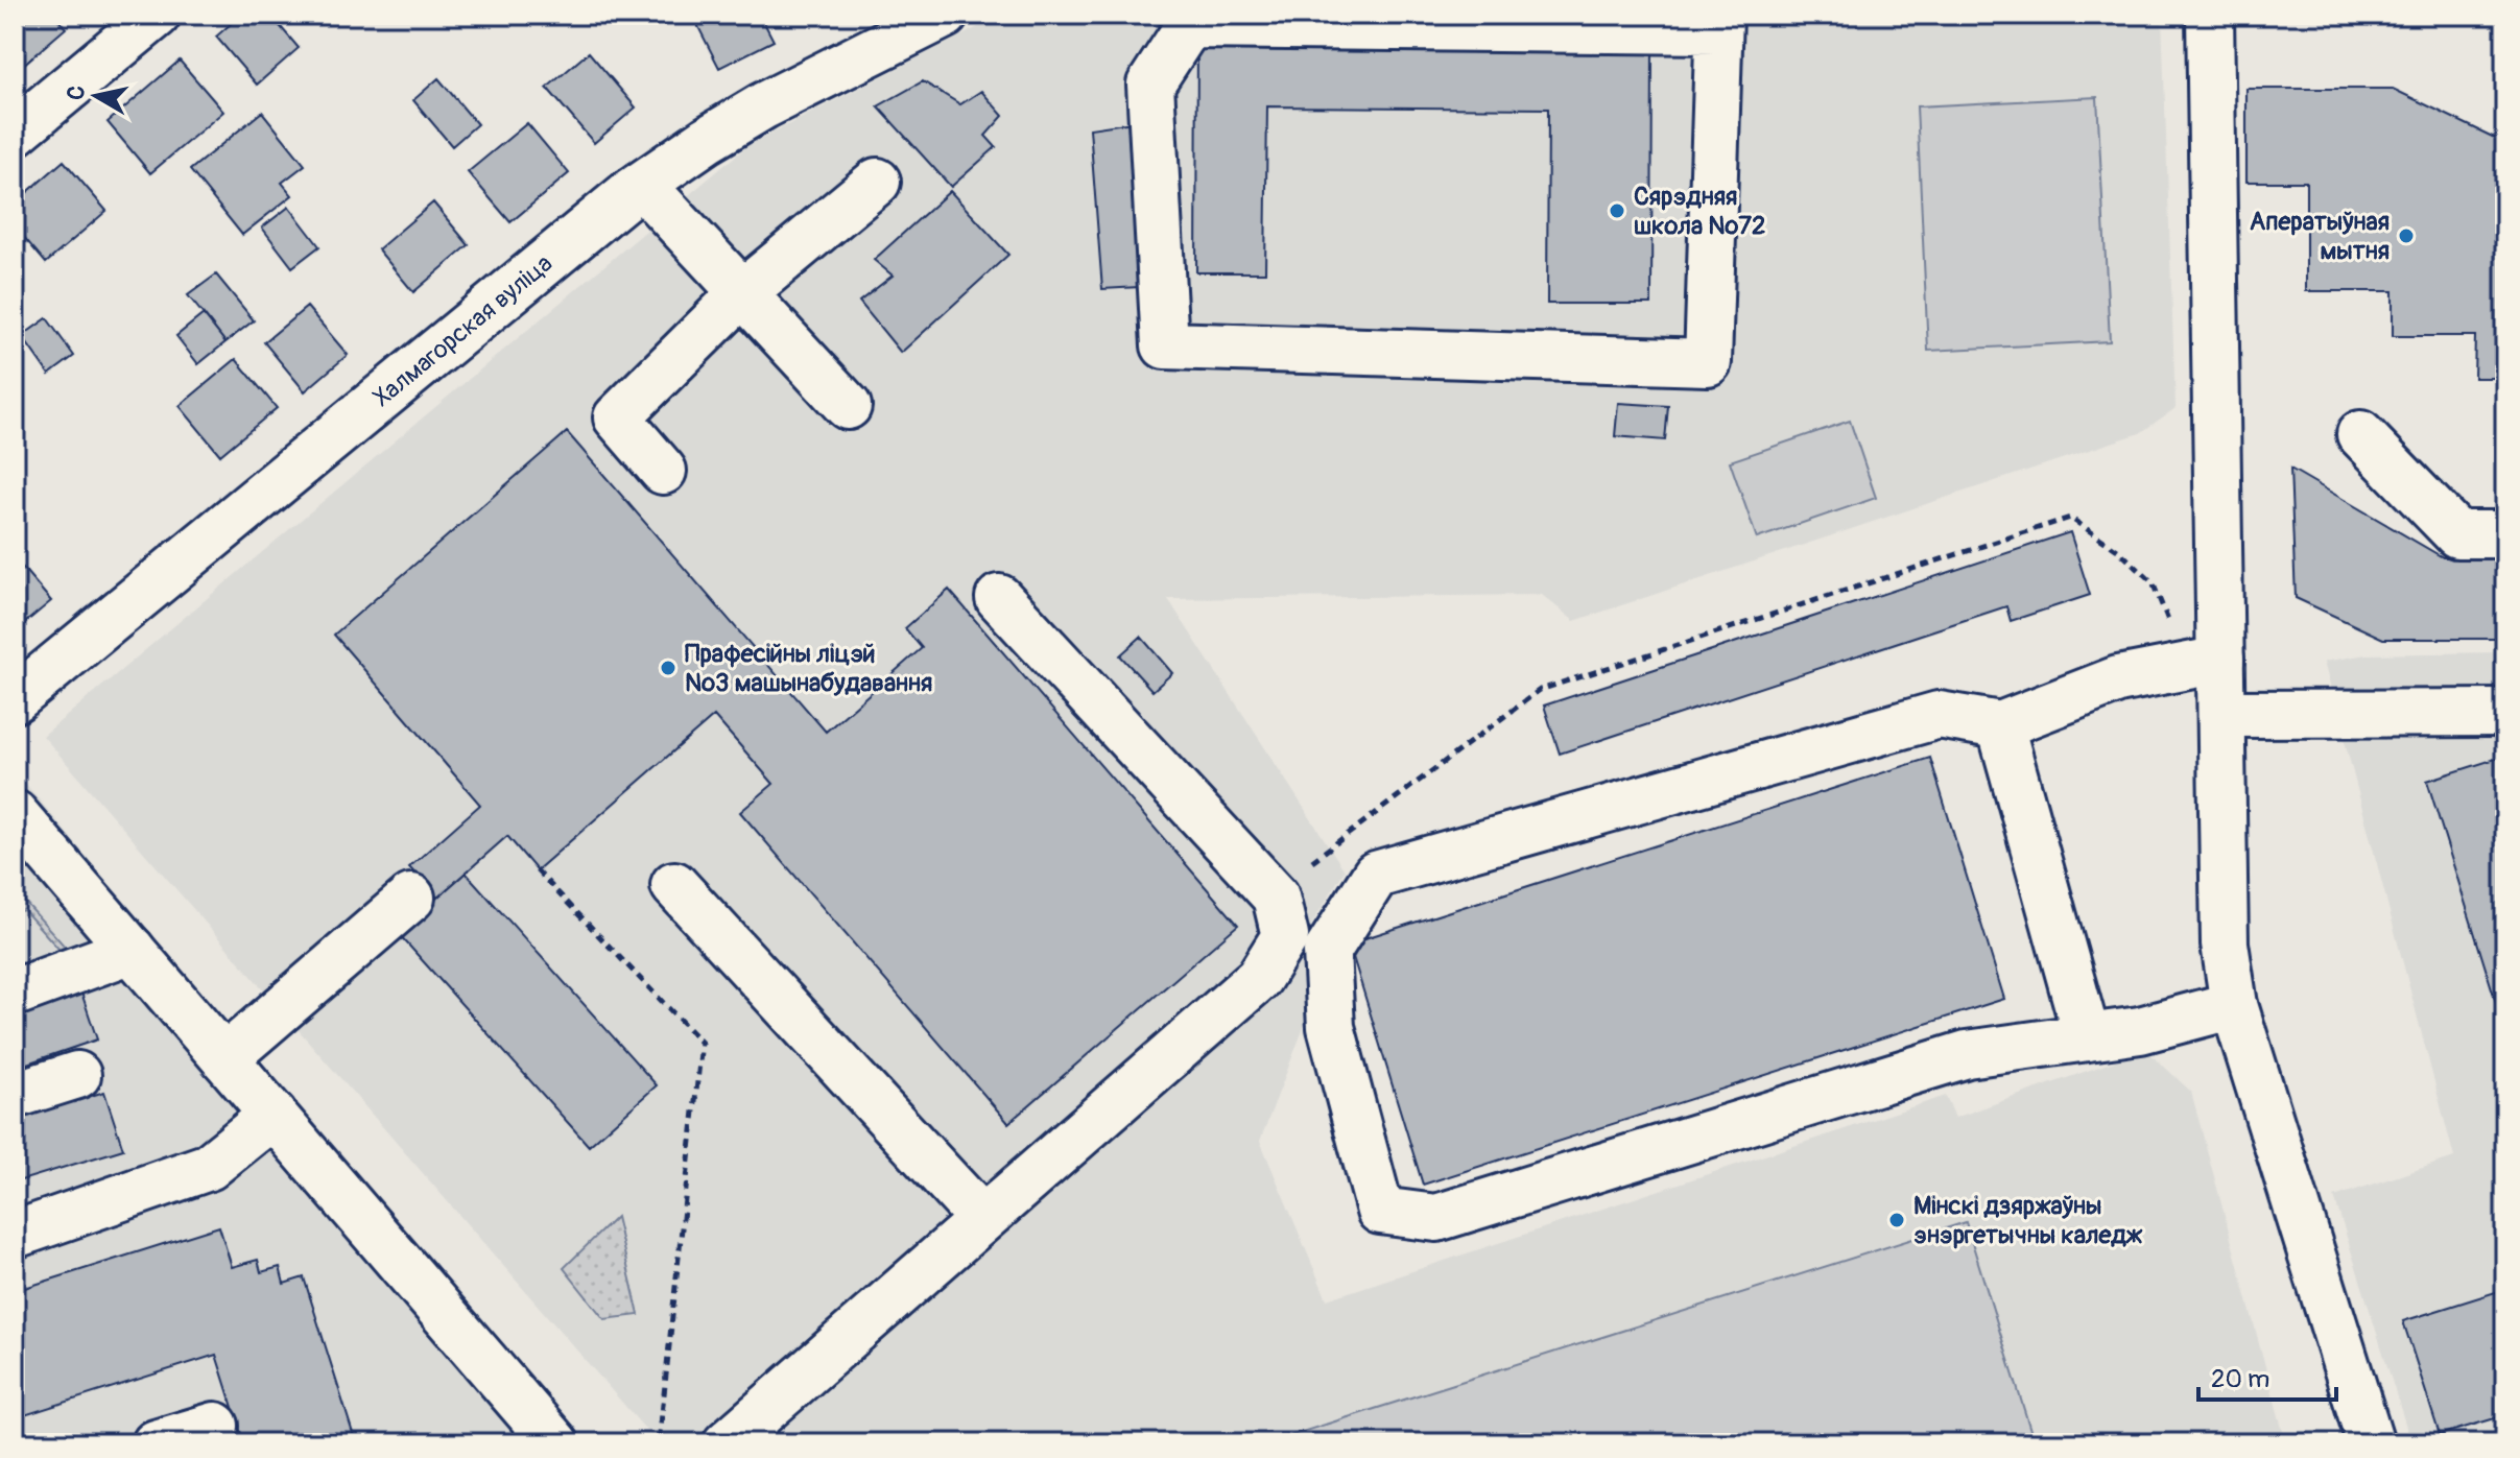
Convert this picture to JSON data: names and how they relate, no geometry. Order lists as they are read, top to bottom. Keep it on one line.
{"streets":{"street":["Халмагорская вуліца"]},"places":["Сярэдняя школа №72","Аператыўная мытня","Прафесійны ліцэй №3 машынабудавання","Мінскі дзяржаўны энэргетычны каледж"],"scale_bar":"20 m","north":"left"}
